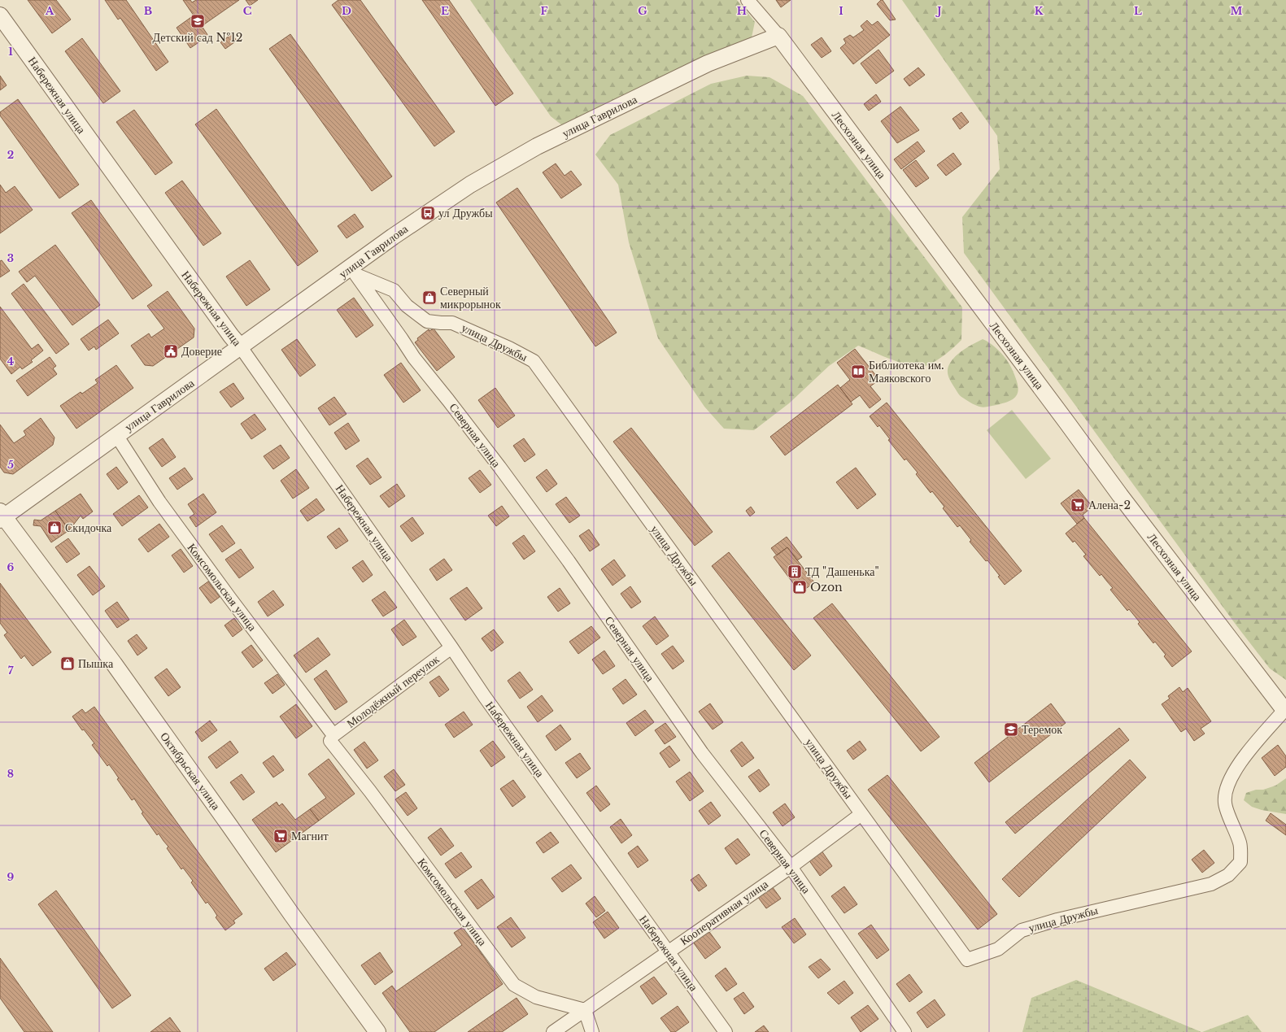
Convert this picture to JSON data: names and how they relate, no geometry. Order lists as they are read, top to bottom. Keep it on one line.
{"streets":{"street":["Набережная улица","улица Гаврилова","Лесхозная улица","улица Дружбы","Северная улица","Комсомольская улица","Молодёжный переулок","Октябрьская улица","Кооперативная улица"]},"crossings":[["Набережная улица","улица Гаврилова"],["Набережная улица","Молодёжный переулок"],["Набережная улица","Кооперативная улица"],["улица Гаврилова","Лесхозная улица"],["улица Гаврилова","улица Дружбы"],["улица Гаврилова","Северная улица"],["улица Гаврилова","Комсомольская улица"],["улица Гаврилова","Октябрьская улица"],["Лесхозная улица","улица Дружбы"],["улица Дружбы","Северная улица"],["улица Дружбы","Кооперативная улица"],["Северная улица","Кооперативная улица"],["Комсомольская улица","Молодёжный переулок"],["Комсомольская улица","Кооперативная улица"]],"places":{"school or university":["Детский сад №12","Теремок"],"bus stop":["ул Дружбы"],"shop":["Северный микрорынок","Скидочка","Ozon","Пышка"],"public building":["Доверие"],"library":["Библиотека им. Маяковского"],"supermarket":["Алена-2","Магнит"],"building":["ТД \"Дашенька\""]},"grid":{"columns":["A","B","C","D","E","F","G","H","I","J","K","L","M"],"rows":["1","2","3","4","5","6","7","8","9"]}}
